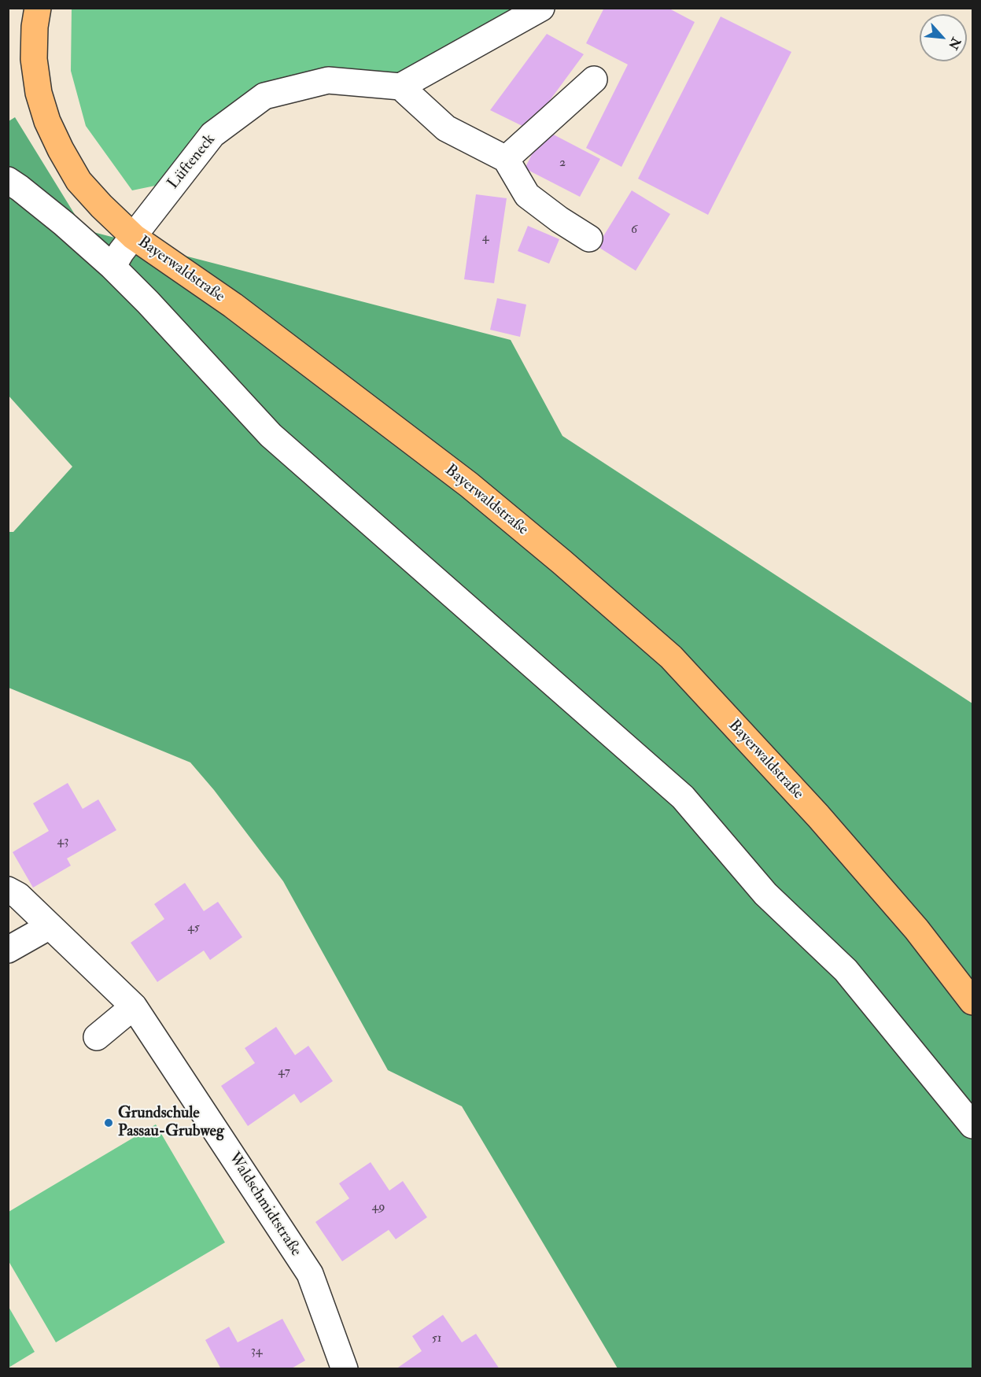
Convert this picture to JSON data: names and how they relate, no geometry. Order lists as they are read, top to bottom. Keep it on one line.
{"streets":{"main road":["Bayerwaldstraße"],"street":["Lüfteneck","Waldschmidtstraße"]},"crossings":[["Lüfteneck","Bayerwaldstraße"]],"places":["Grundschule Passau-Grubweg"],"house_numbers":["2","6","4","43","45","47","49","51","34"],"north":"bottom right"}
